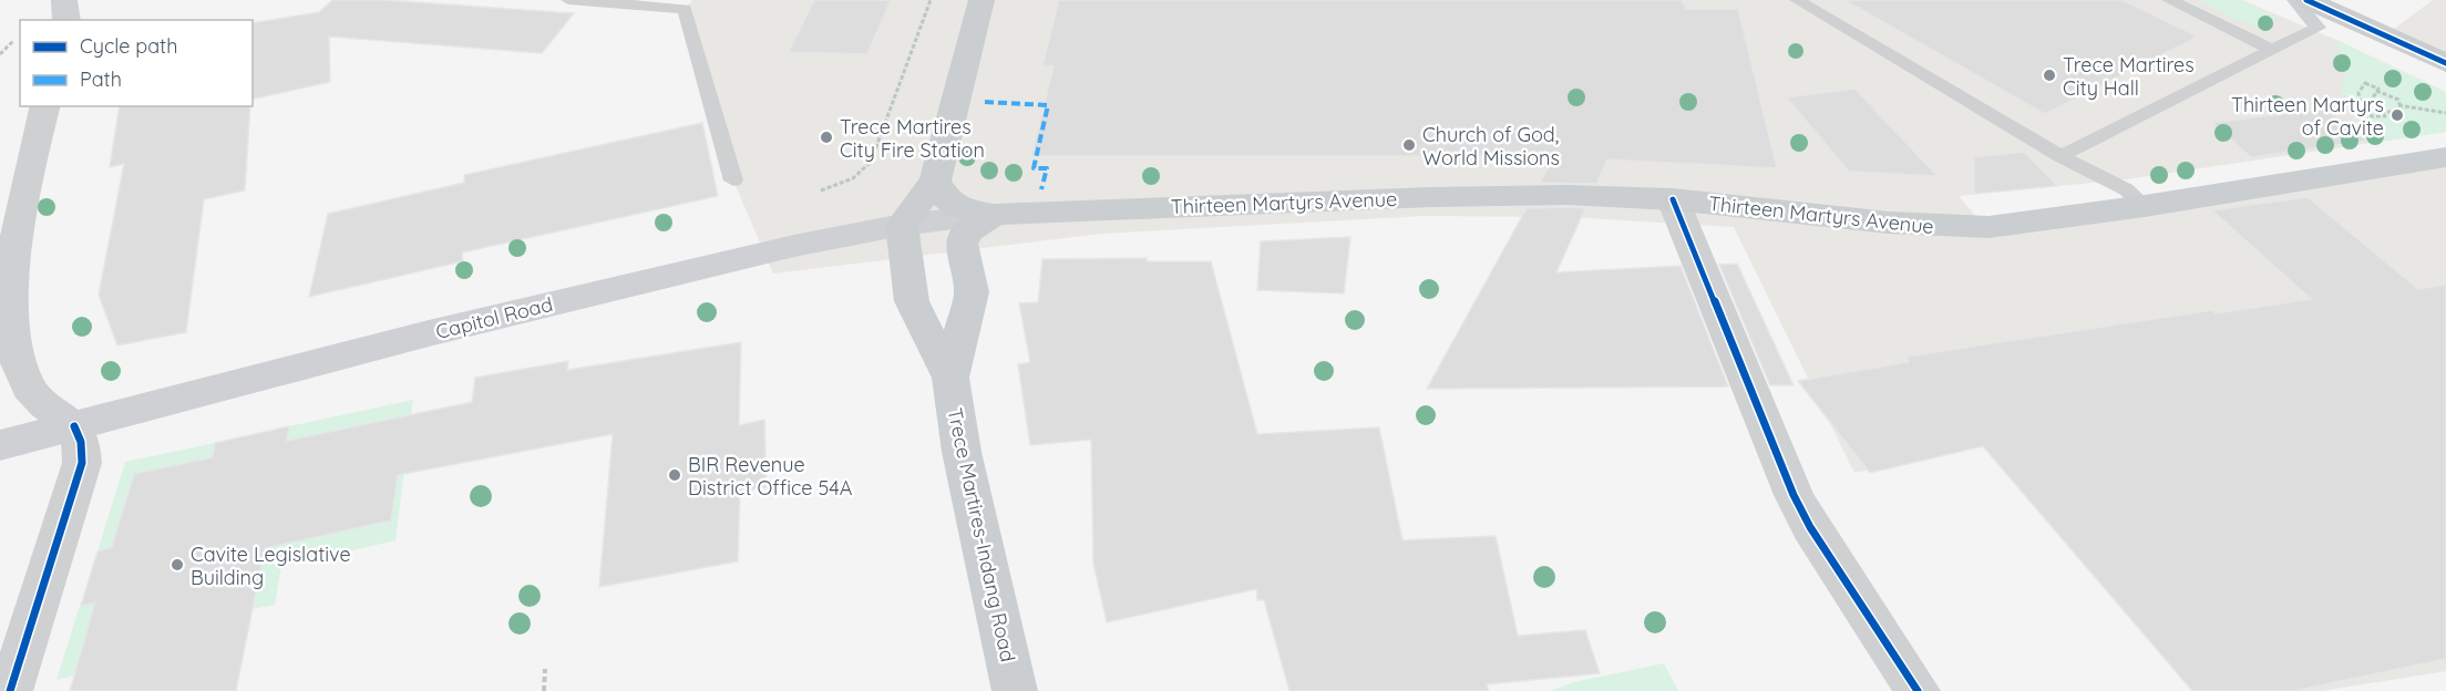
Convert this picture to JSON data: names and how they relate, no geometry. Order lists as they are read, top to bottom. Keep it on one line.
{"streets":{"main road":["Thirteen Martyrs Avenue","Capitol Road","Trece Martires-Indang Road"]},"crossings":[["Thirteen Martyrs Avenue","Capitol Road"],["Thirteen Martyrs Avenue","Trece Martires-Indang Road"],["Capitol Road","Trece Martires-Indang Road"]],"places":["Trece Martires City Hall","Thirteen Martyrs of Cavite","Trece Martires City Fire Station","Church of God, World Missions","BIR Revenue District Office 54A","Cavite Legislative Building"],"legend":["Cycle path","Path"]}
